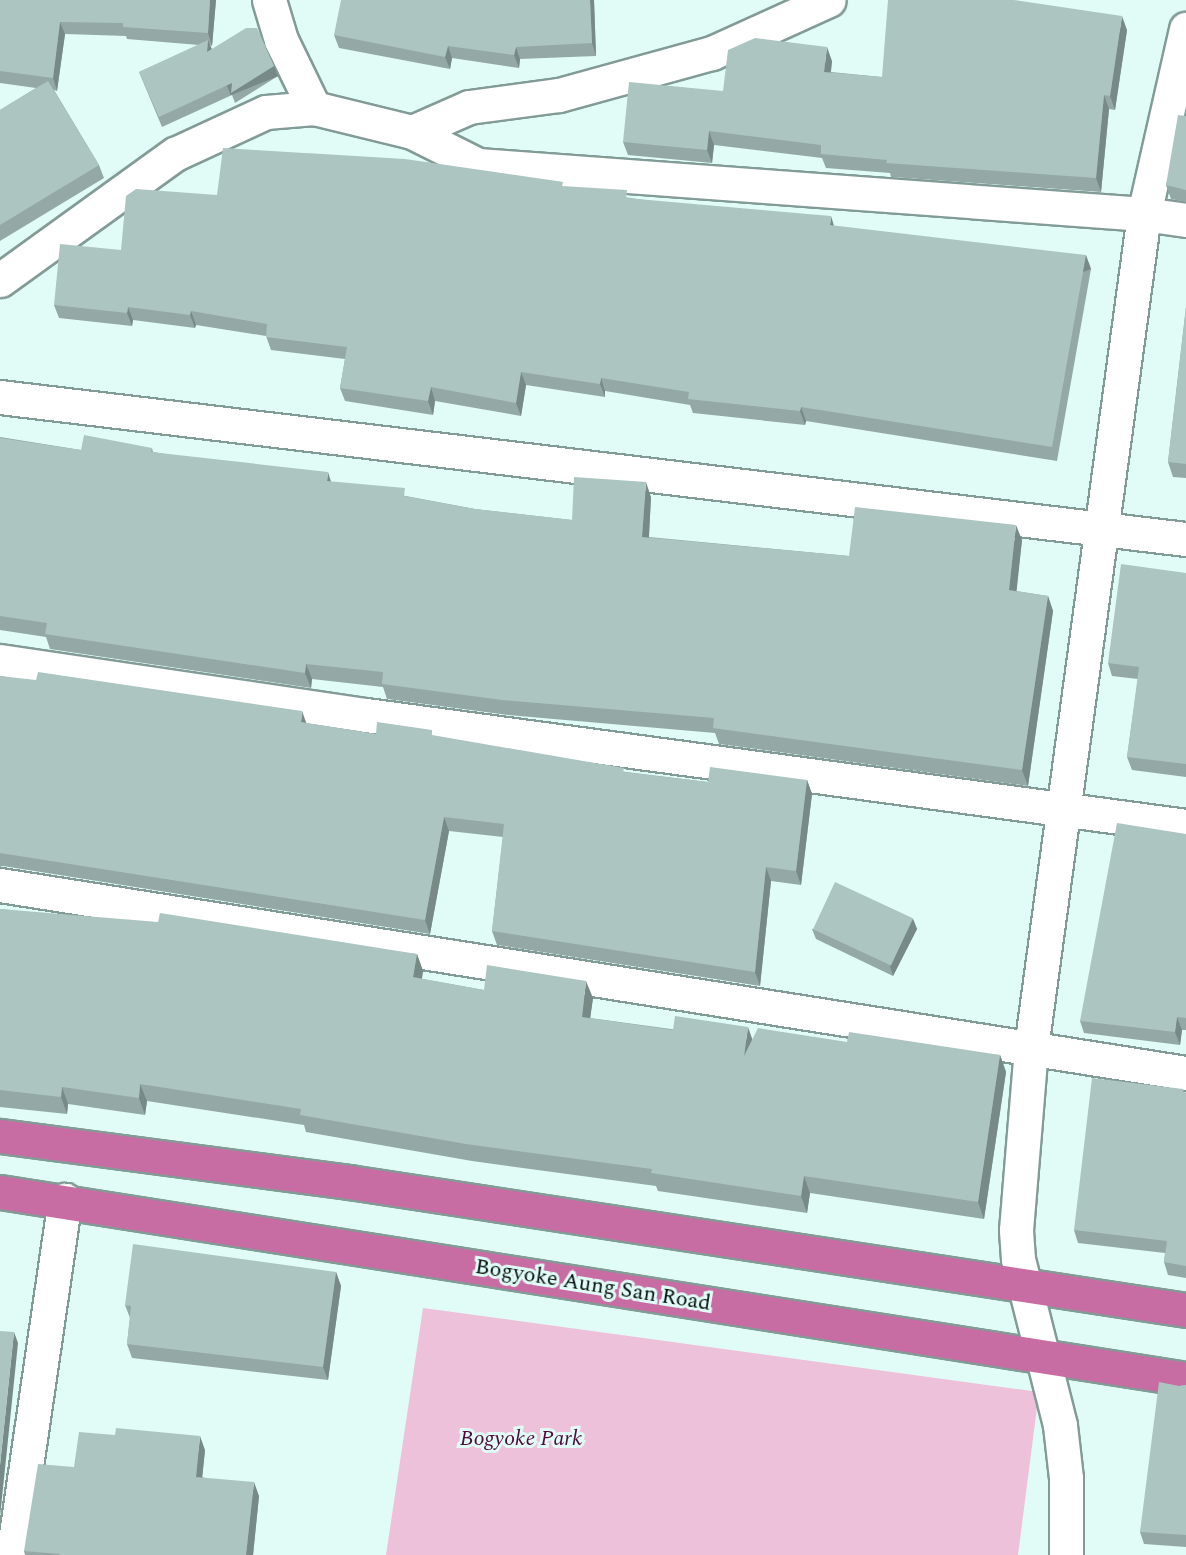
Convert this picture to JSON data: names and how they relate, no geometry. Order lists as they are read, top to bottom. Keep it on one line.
{"streets":{"highway":["Bogyoke Aung San Road"]},"parks":["Bogyoke Park"]}
